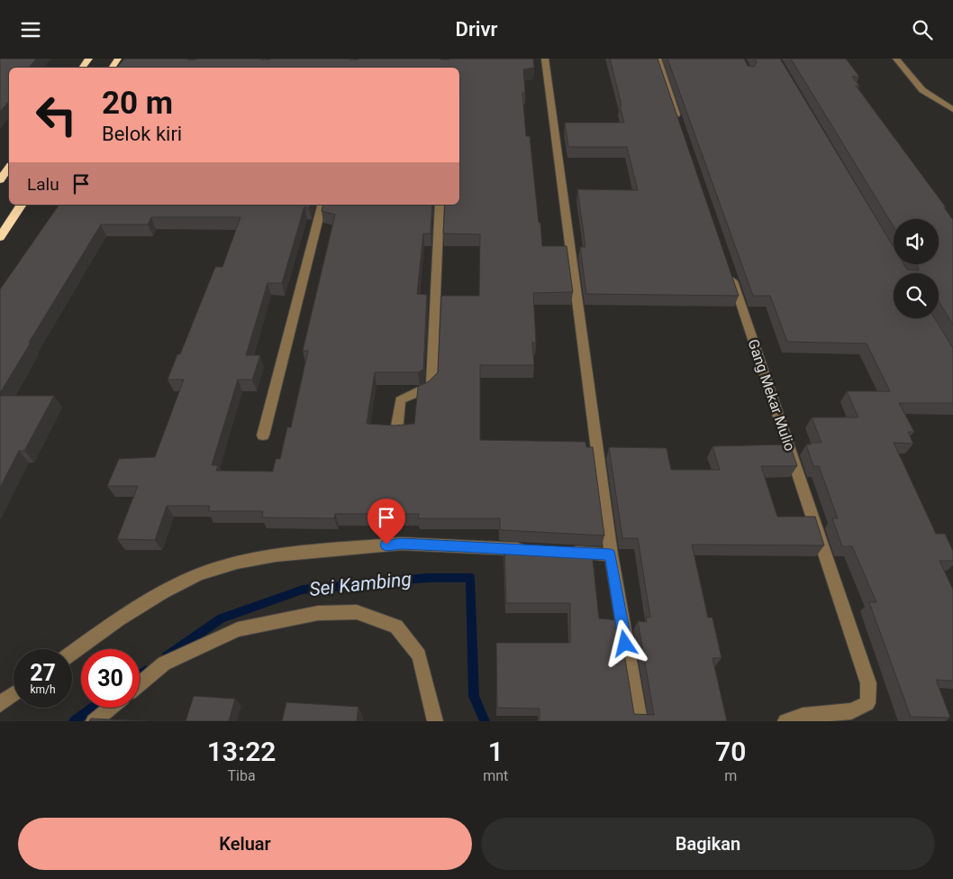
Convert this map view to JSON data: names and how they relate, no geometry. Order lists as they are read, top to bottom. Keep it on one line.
{"streets":{"street":["Gang Mekar Mulio"]},"water":["Sei Kambing"],"page":{"header":"Drivr","turn":["20 m","Belok kiri"],"then":"Lalu","speed":"27 km/h","limit":"30","eta":["13:22","Tiba","1","mnt","70","m"],"buttons":["Keluar","Bagikan"]}}
